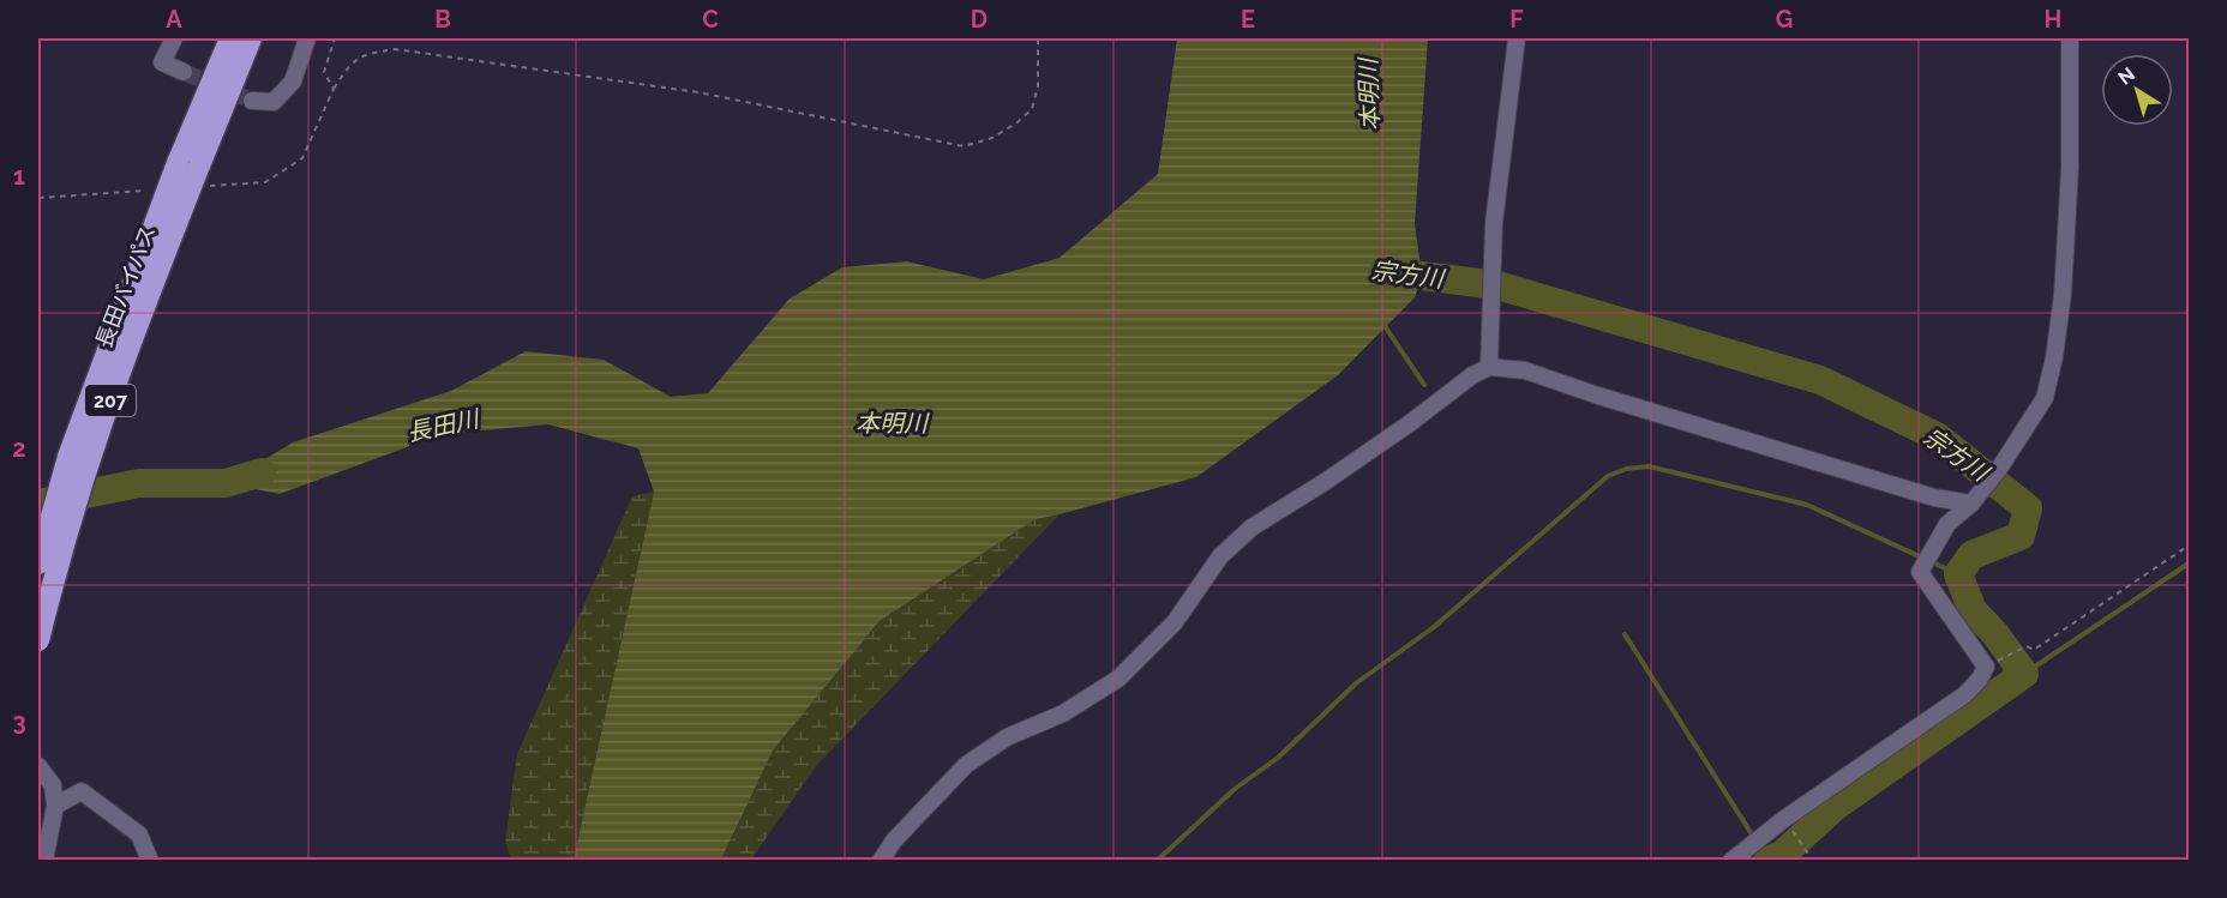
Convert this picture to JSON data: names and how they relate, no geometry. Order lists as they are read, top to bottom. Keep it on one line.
{"streets":{"highway":["長田バイパス","207"]},"water":["本明川","宗方川","長田川"],"north":"top left","grid":{"columns":["A","B","C","D","E","F","G","H"],"rows":["1","2","3"]}}
